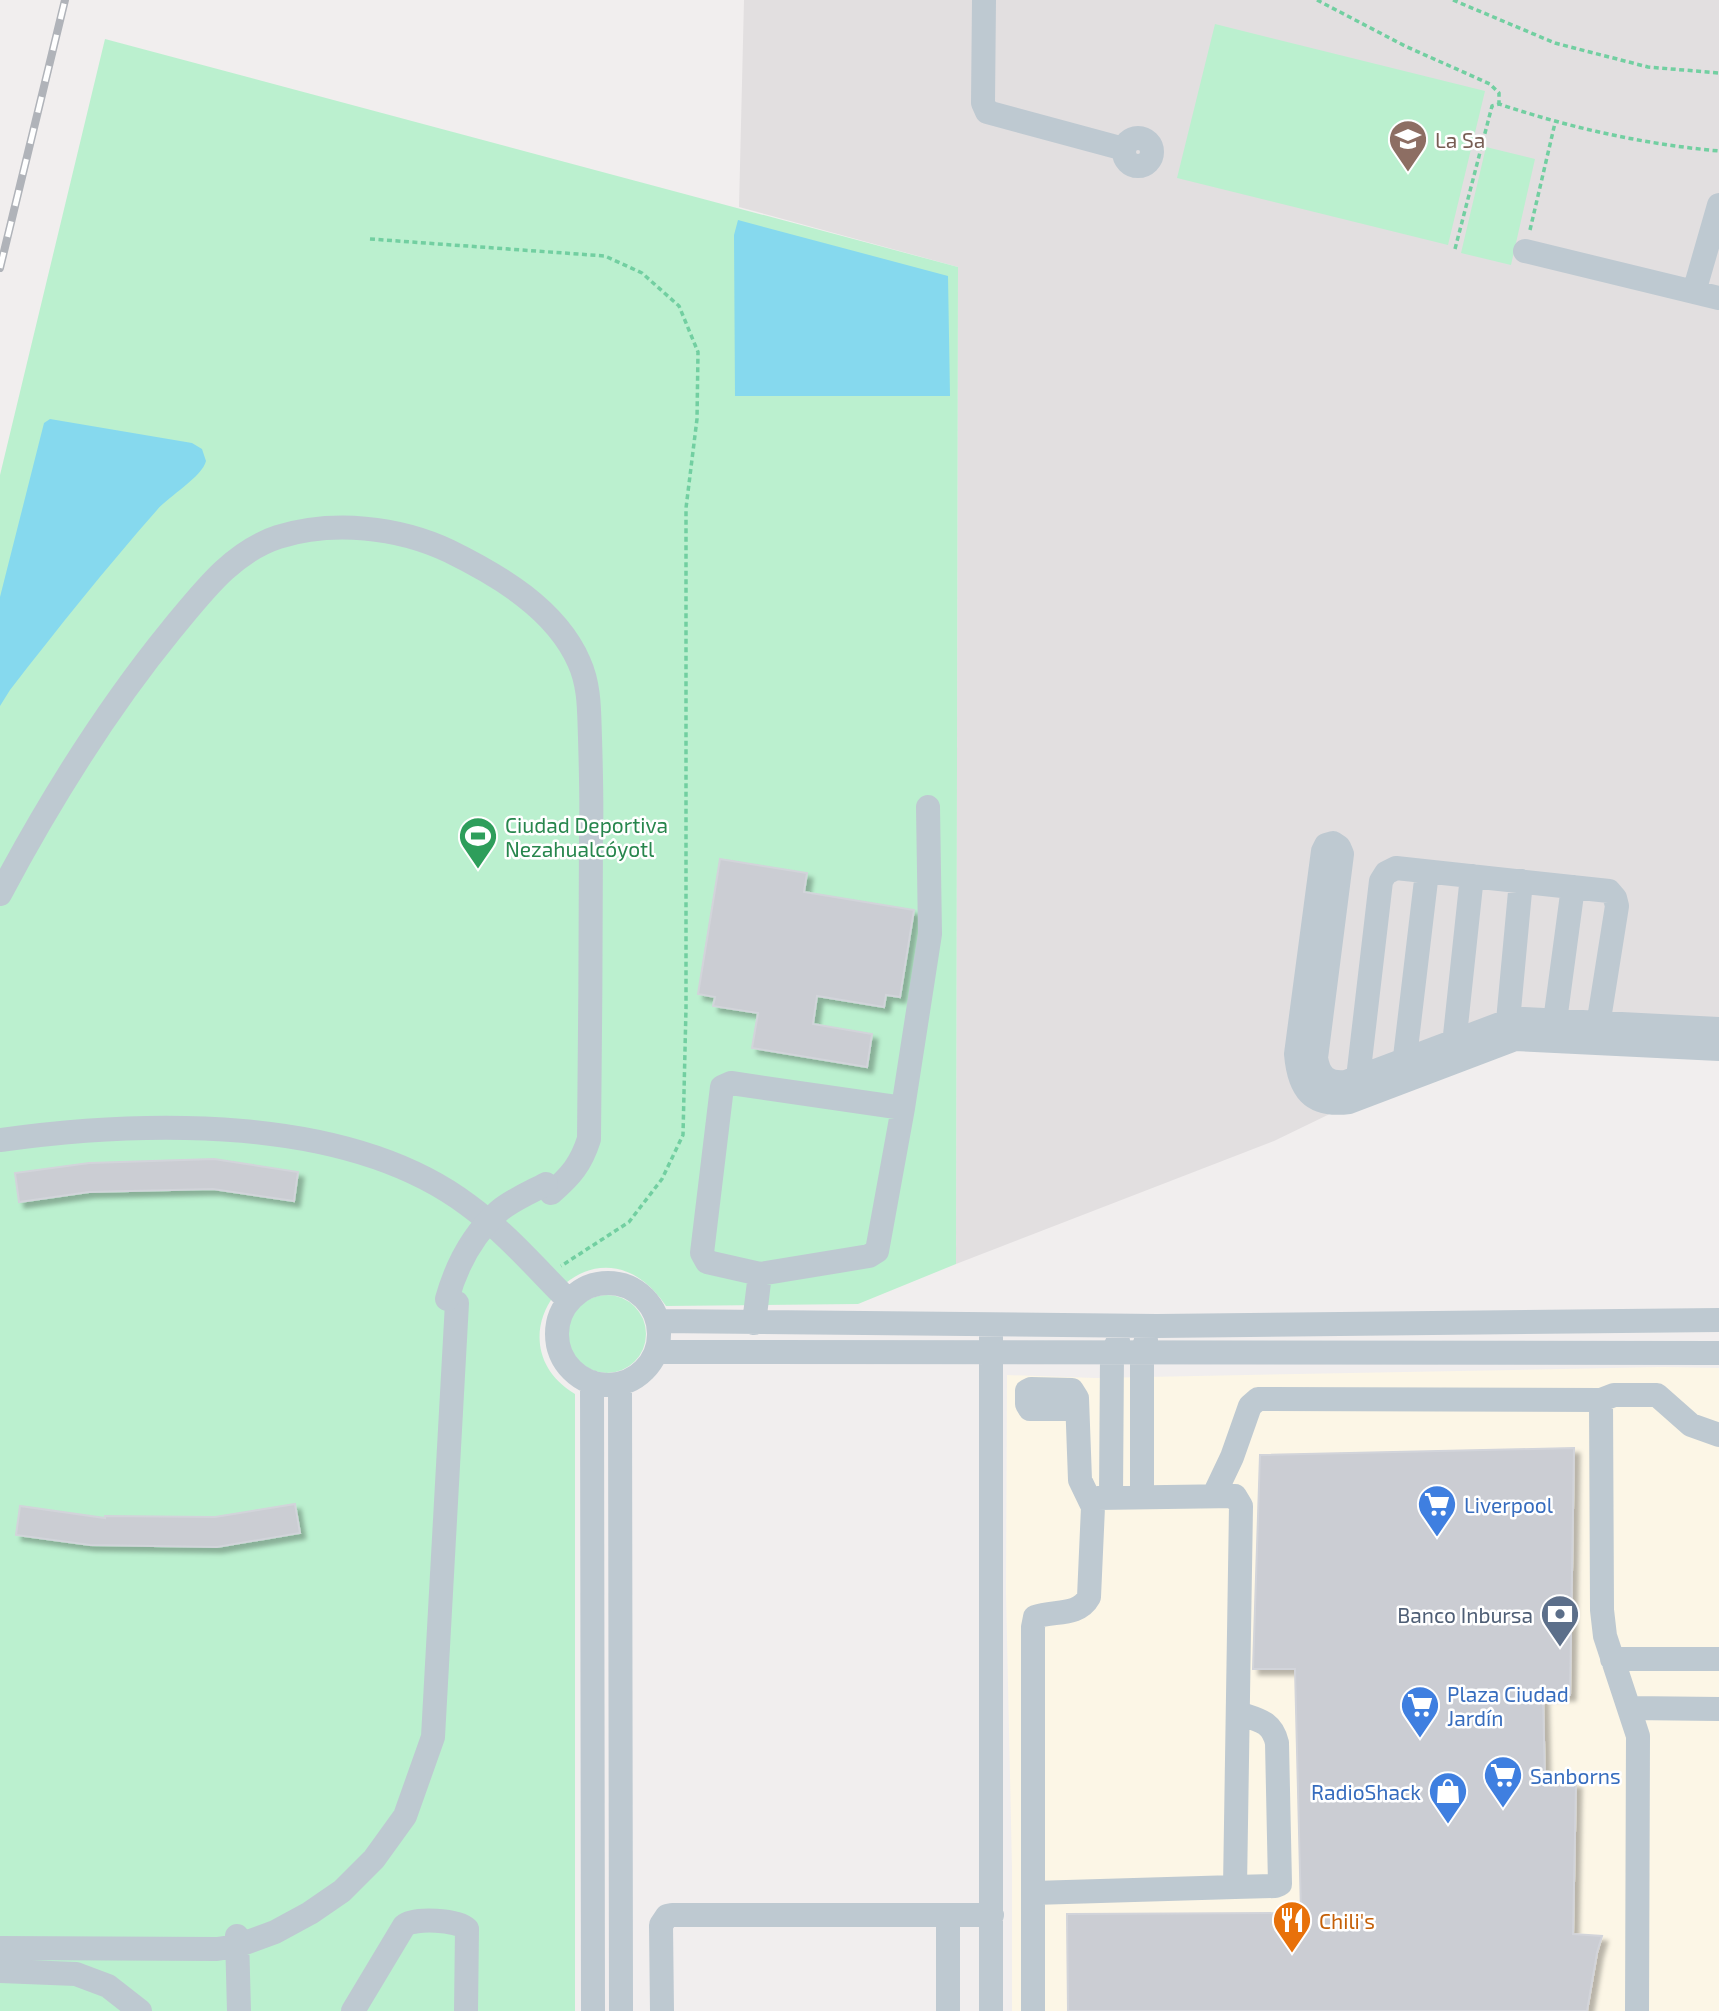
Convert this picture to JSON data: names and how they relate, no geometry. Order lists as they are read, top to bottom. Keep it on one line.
{"places":{"school or university":["La Sa"],"sports":["Ciudad Deportiva Nezahualcóyotl"],"supermarket":["Liverpool","Plaza Ciudad Jardín","Sanborns"],"bank":["Banco Inbursa"],"shop":["RadioShack"],"restaurant":["Chili's"]}}
